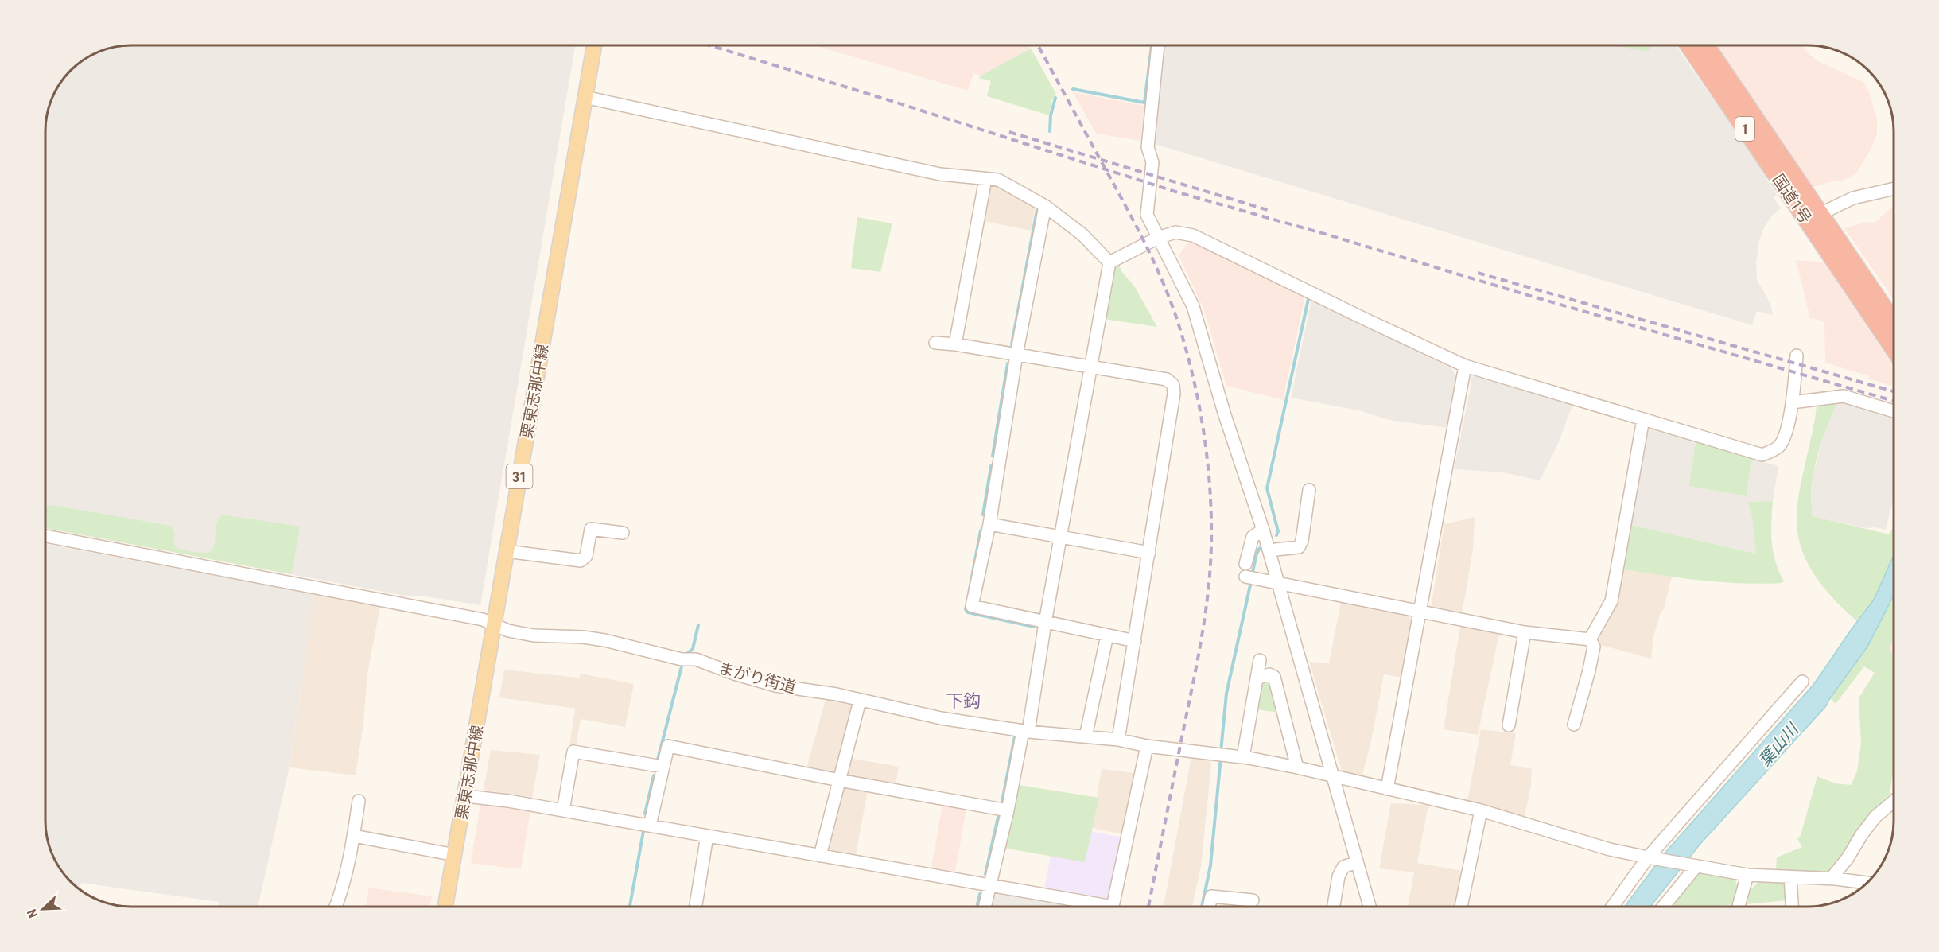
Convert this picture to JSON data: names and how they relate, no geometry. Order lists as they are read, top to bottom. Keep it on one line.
{"streets":{"highway":["1","国道1号"],"main road":["栗東志那中線","31"],"street":["まがり街道"]},"crossings":[["栗東志那中線","まがり街道"]],"districts":["下鈎"],"water":["葉山川"],"north":"bottom left"}
